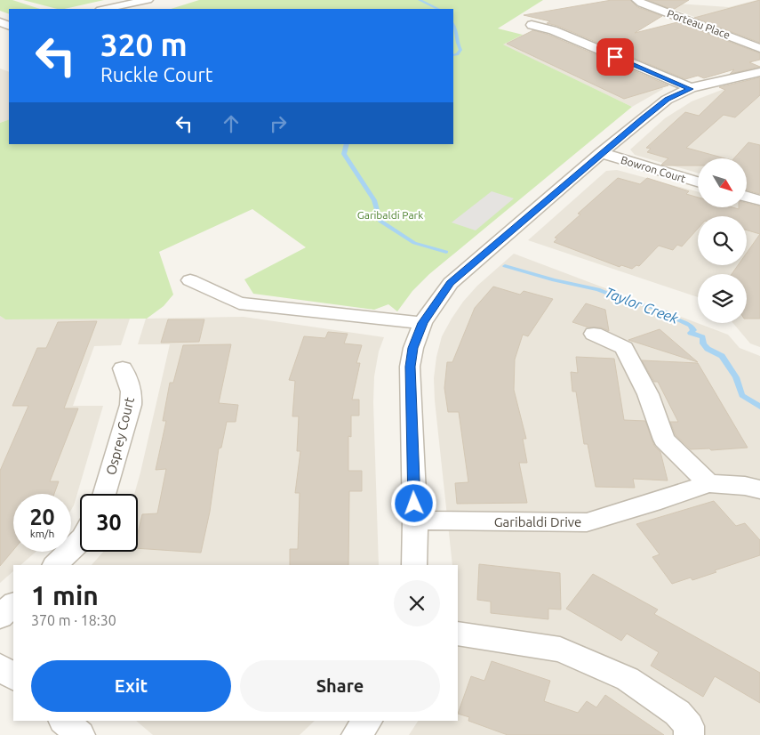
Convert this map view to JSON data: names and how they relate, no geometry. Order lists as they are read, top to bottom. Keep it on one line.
{"streets":{"street":["Porteau Place","Bowron Court","Osprey Court","Garibaldi Drive"]},"water":["Taylor Creek"],"parks":["Garibaldi Park"],"north":"bottom right","page":{"turn":["320 m","Ruckle Court"],"speed":"20 km/h","limit":"30","heading":["1 min","370 m · 18:30"],"buttons":["Exit","Share"]}}
